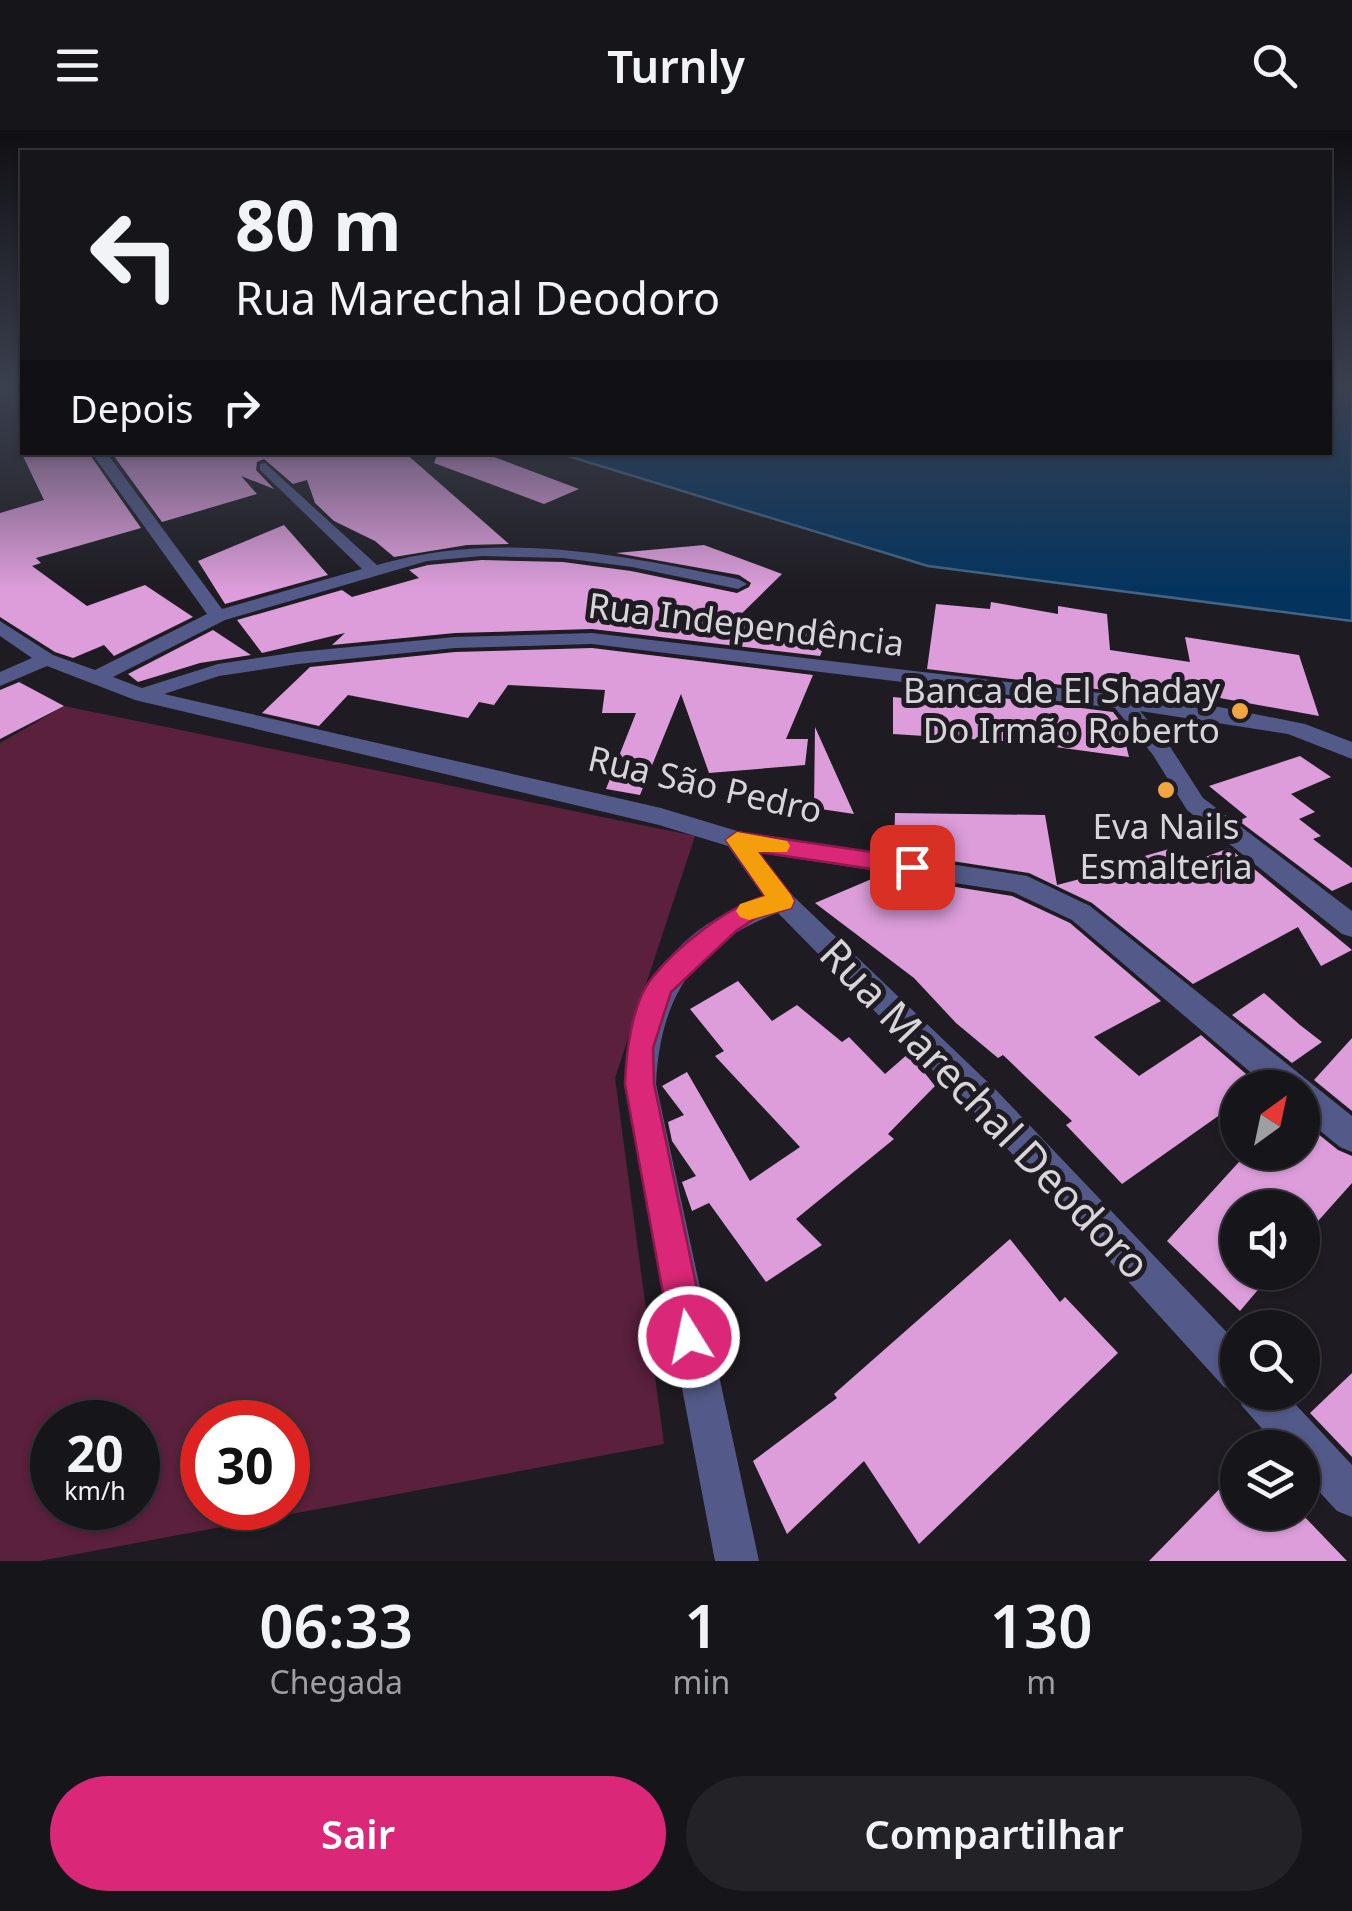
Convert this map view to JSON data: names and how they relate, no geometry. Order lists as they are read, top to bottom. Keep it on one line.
{"streets":{"street":["Rua Independência","Rua São Pedro","Rua Marechal Deodoro"]},"crossings":[["Rua Independência","Rua São Pedro"],["Rua São Pedro","Rua Marechal Deodoro"]],"places":["Banca de El Shaday Do Irmão Roberto","Eva Nails Esmalteria"],"north":"top right","page":{"header":"Turnly","turn":["80 m","Rua Marechal Deodoro"],"then":"Depois","speed":"20 km/h","limit":"30","eta":["06:33","Chegada","1","min","130","m"],"buttons":["Sair","Compartilhar"]}}
